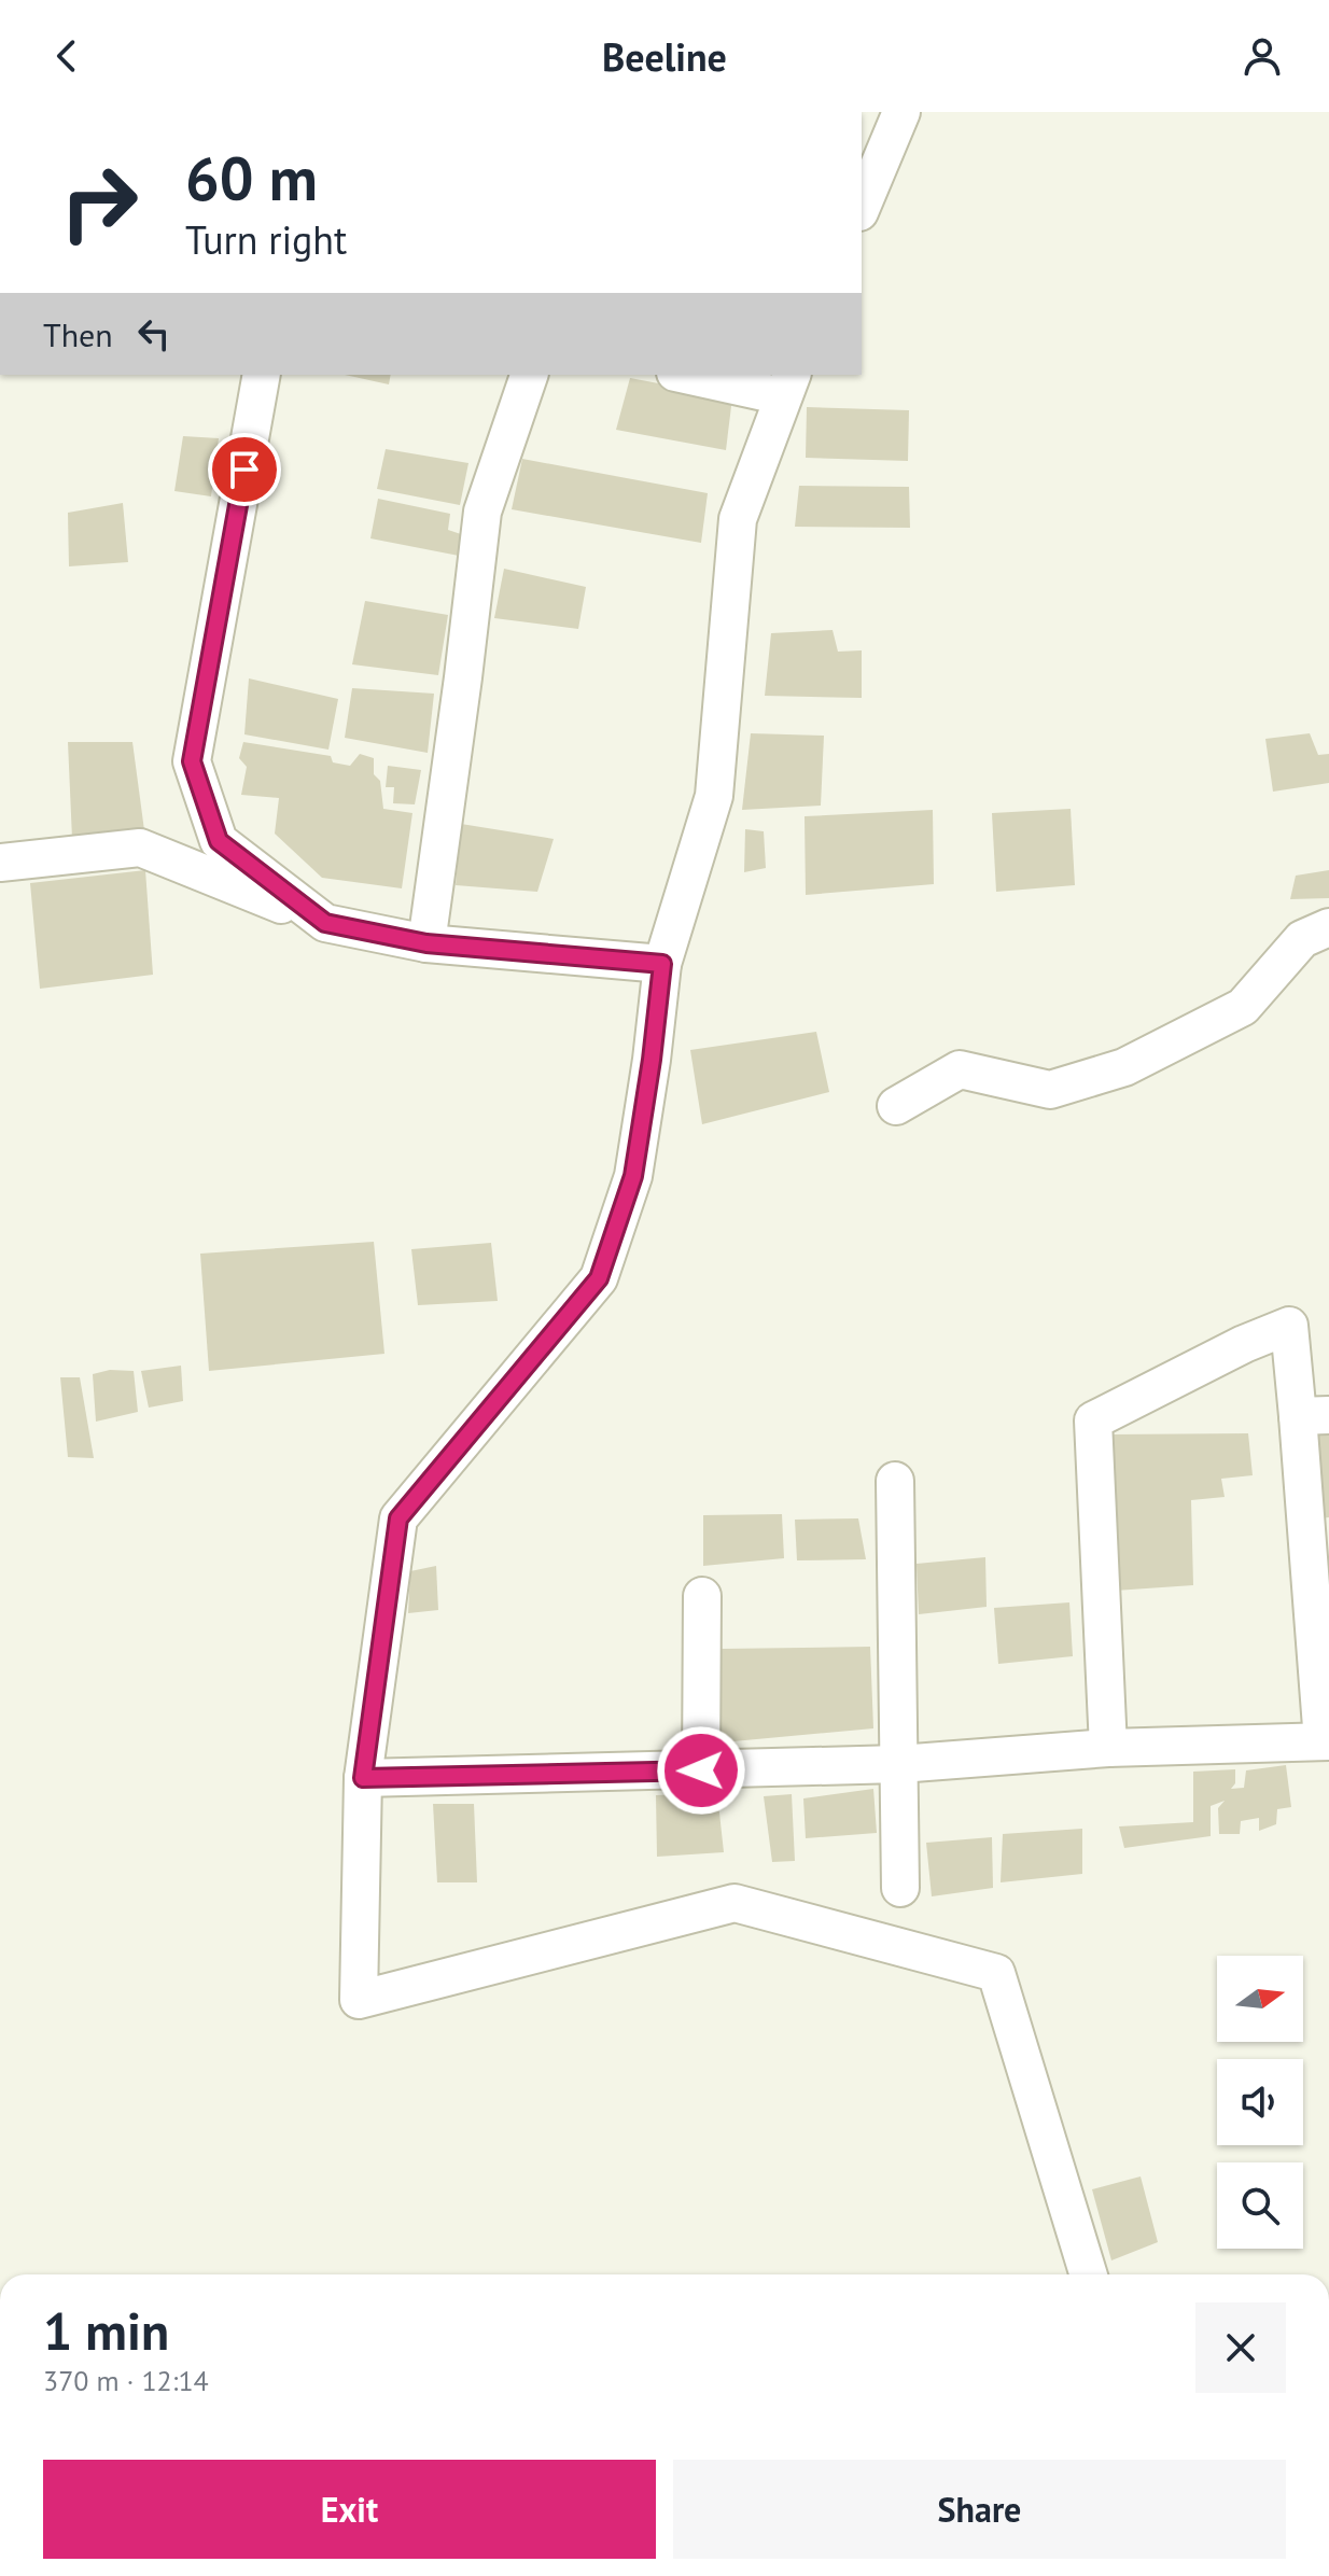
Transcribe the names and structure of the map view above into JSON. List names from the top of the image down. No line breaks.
{"north":"right","page":{"header":"Beeline","turn":["60 m","Turn right"],"then":"Then","heading":["1 min","370 m · 12:14"],"buttons":["Exit","Share"]}}
